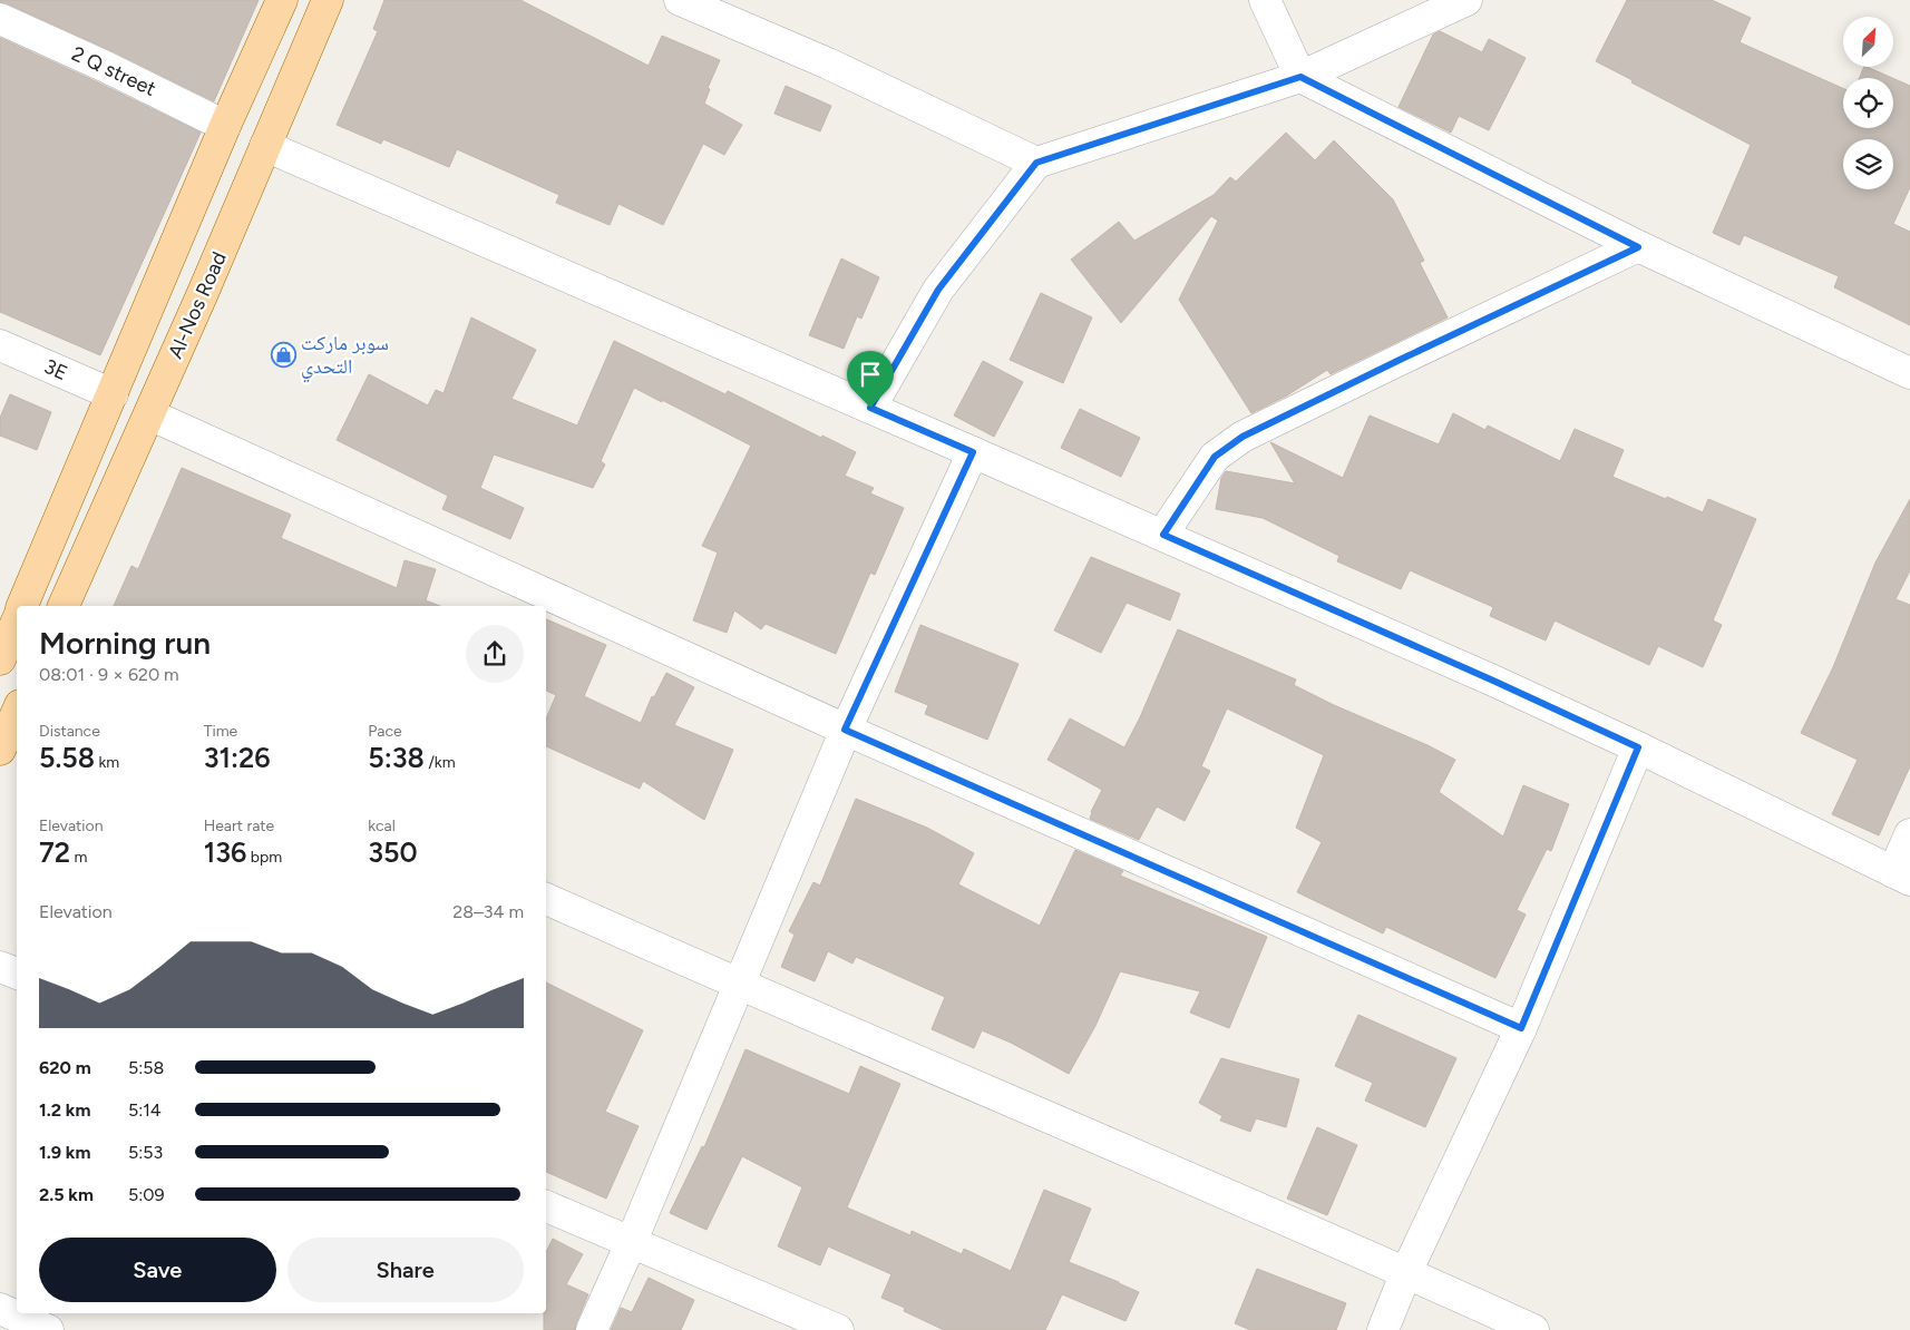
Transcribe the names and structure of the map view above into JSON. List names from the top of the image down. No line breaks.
{"streets":{"main road":["Al-Nos Road"],"street":["2 Q street","3E"]},"places":{"shop":["سوبر ماركت التحدي"]},"north":"top right","page":{"heading":["Morning run","08:01 · 9 × 620 m"],"stats":[["Distance","5.58 km"],["Time","31:26"],["Pace","5:38 /km"],["Elevation","72 m"],["Heart rate","136 bpm"],["kcal","350"]],"chart":["Elevation","28–34 m"],"list":[{"name":"620 m","note":"5:58"},{"name":"1.2 km","note":"5:14"},{"name":"1.9 km","note":"5:53"},{"name":"2.5 km","note":"5:09"}],"buttons":["Save","Share"]}}
